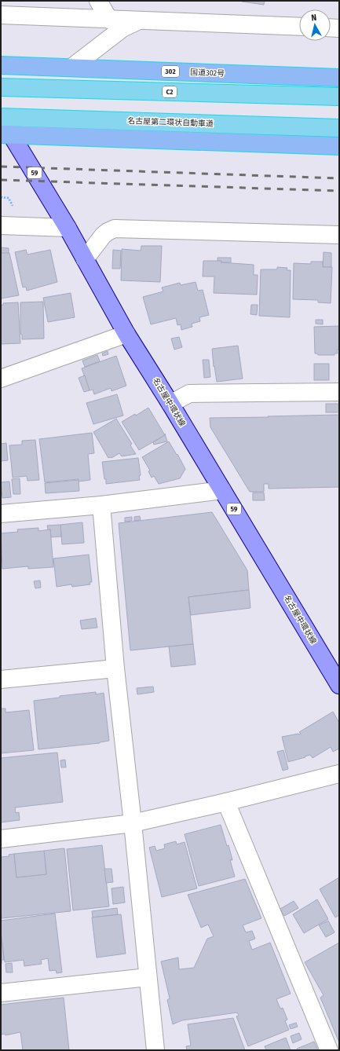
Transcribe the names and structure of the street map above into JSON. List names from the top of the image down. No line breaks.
{"streets":{"highway":["302","国道302号","C2","名古屋第二環状自動車道"],"main road":["59","名古屋中環状線"]},"crossings":[["名古屋第二環状自動車道","名古屋中環状線"]],"north":"top"}
